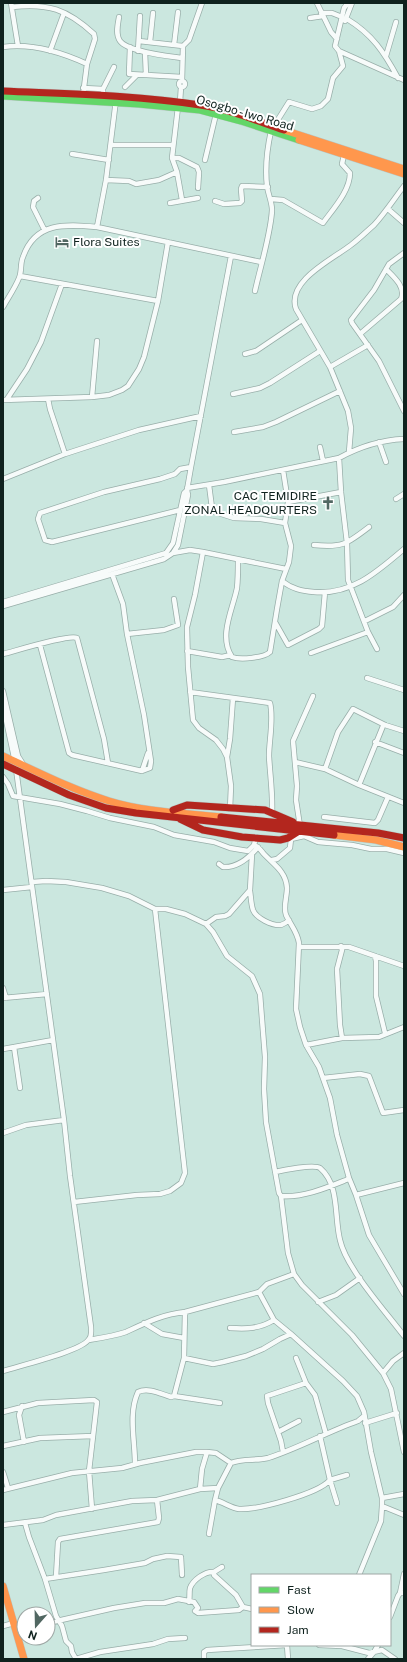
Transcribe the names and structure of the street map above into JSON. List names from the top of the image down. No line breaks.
{"streets":{"main road":["Osogbo - Iwo Road"]},"places":{"hotel":["Flora Suites"],"church":["CAC TEMIDIRE ZONAL HEADQURTERS"]},"legend":["Fast","Slow","Jam"],"north":"bottom"}
